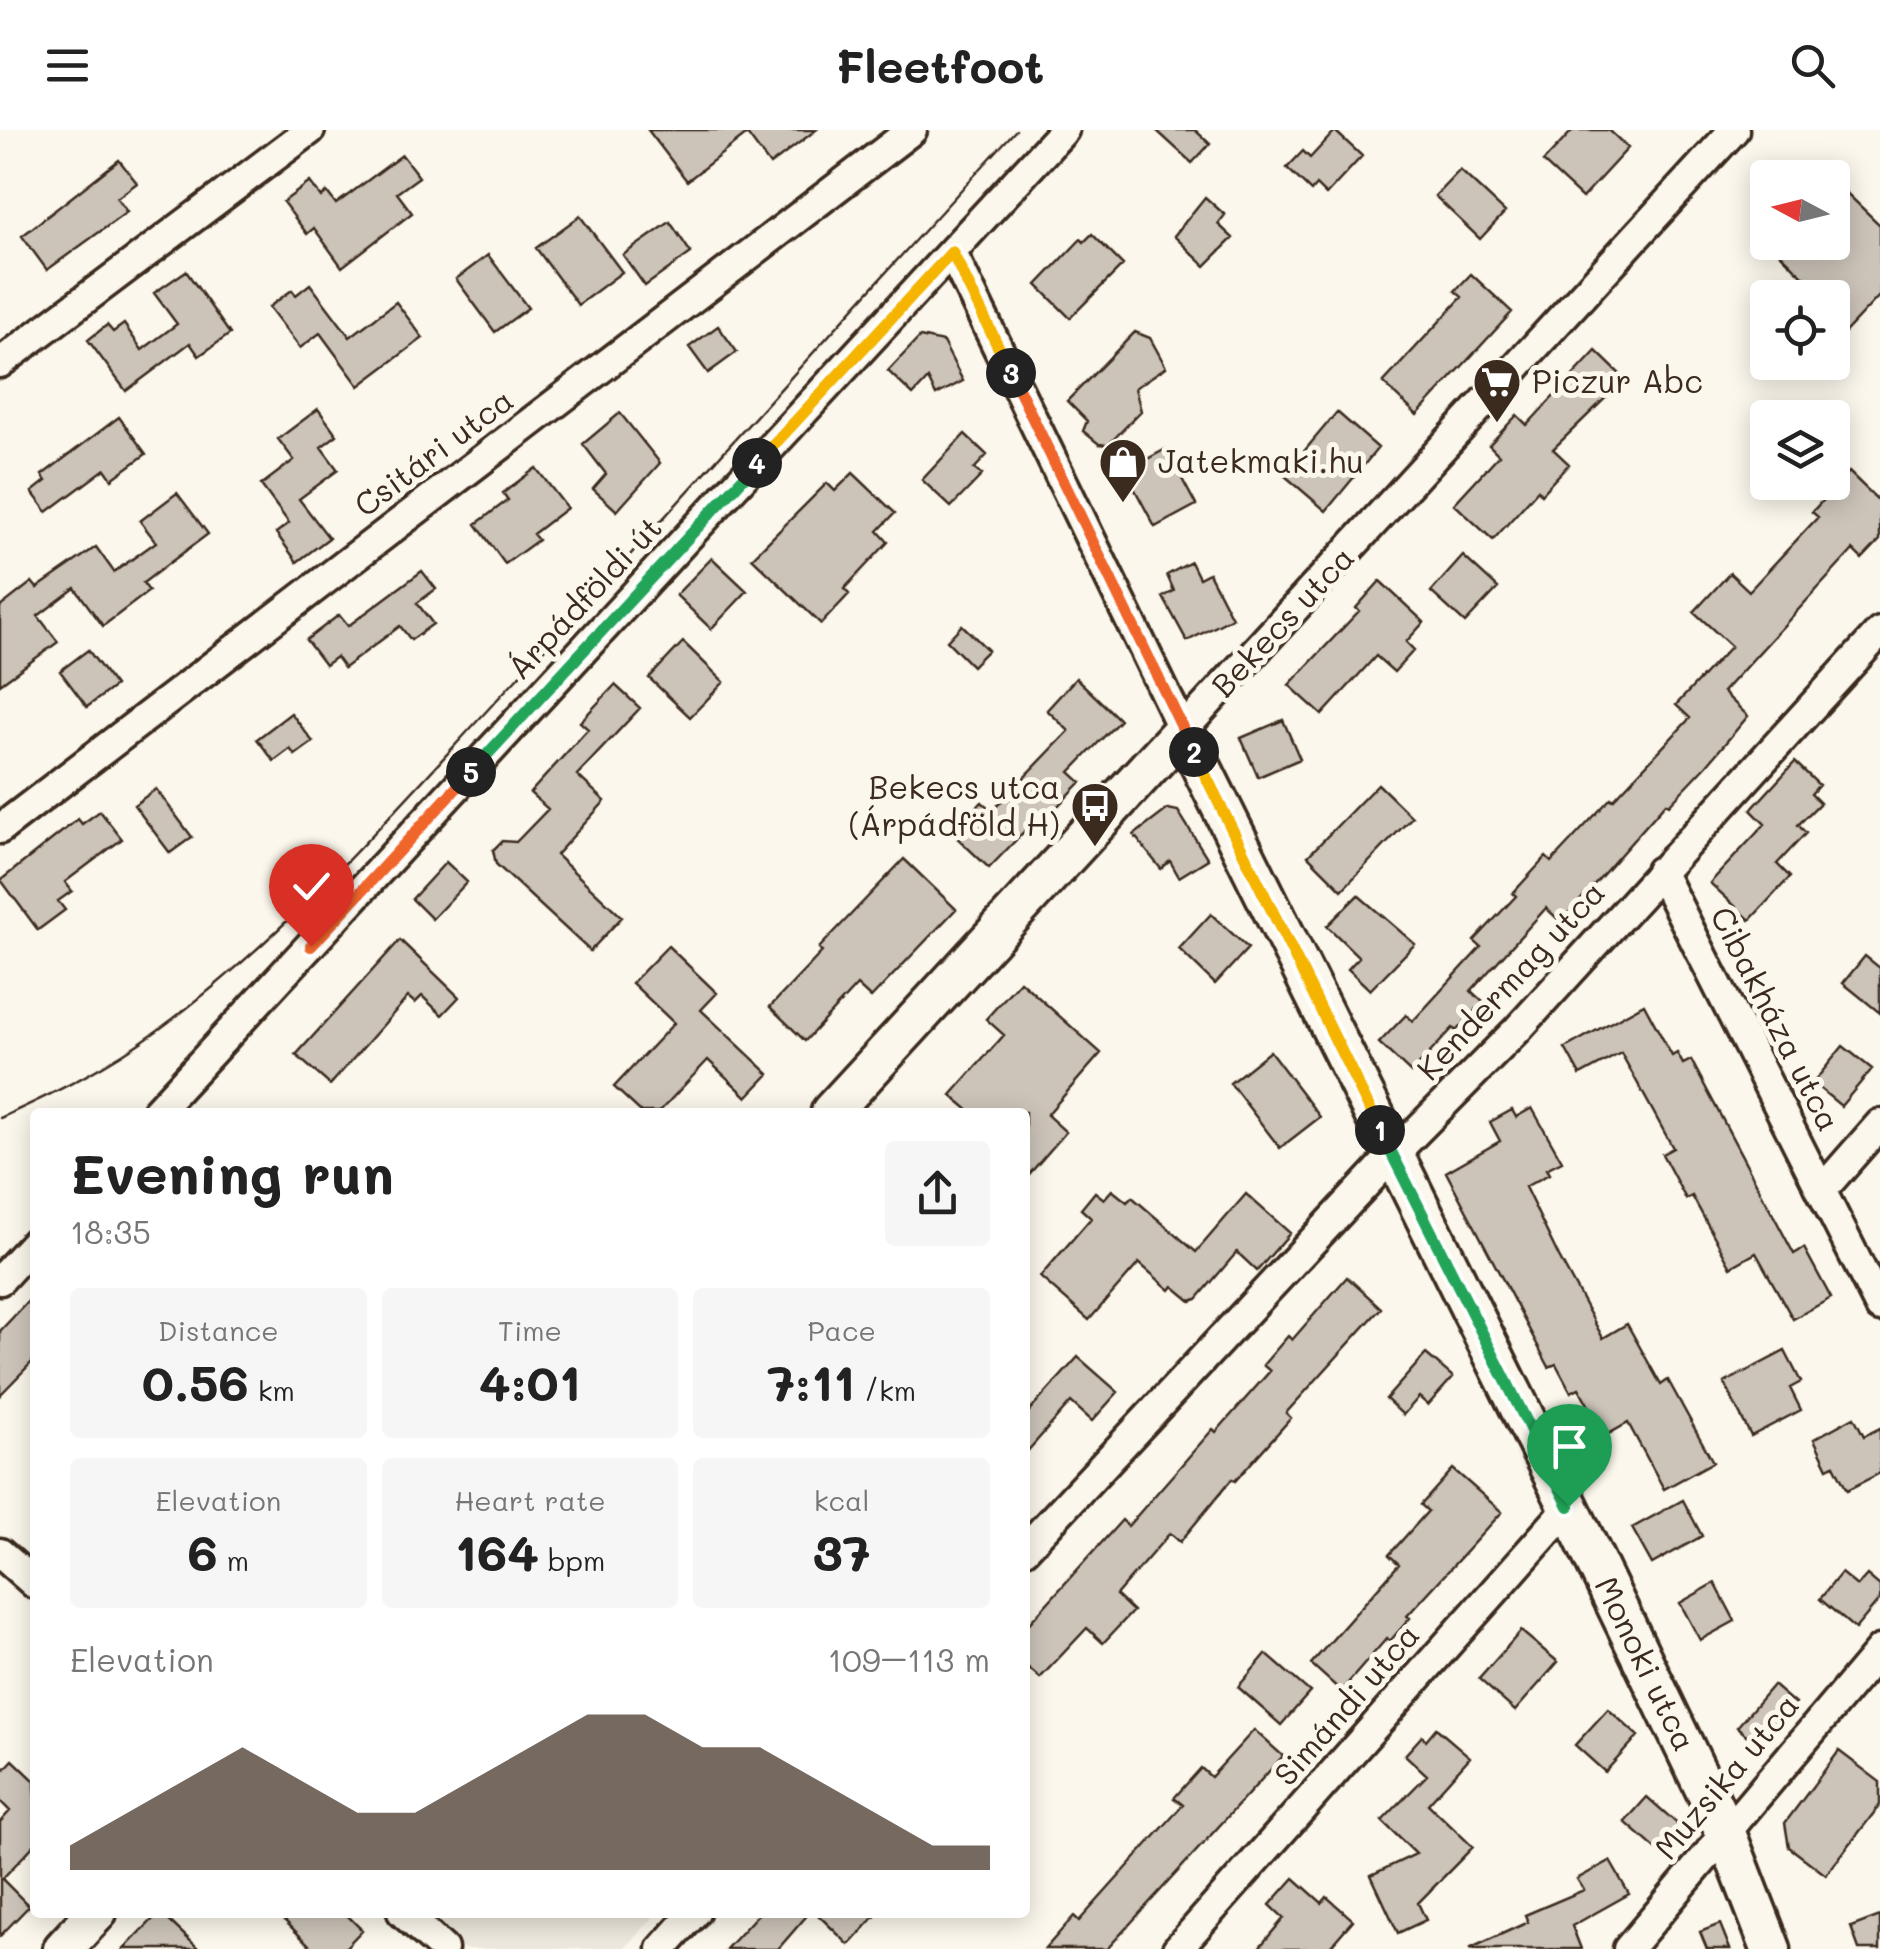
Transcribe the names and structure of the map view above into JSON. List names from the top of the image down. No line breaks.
{"streets":{"street":["Csitári utca","Árpádföldi út","Bekecs utca","Kendermag utca","Cibakháza utca","Monoki utca","Simándi utca","Muzsika utca"]},"crossings":[["Árpádföldi út","Monoki utca"],["Bekecs utca","Monoki utca"],["Kendermag utca","Cibakháza utca"],["Kendermag utca","Monoki utca"],["Monoki utca","Simándi utca"],["Monoki utca","Muzsika utca"]],"places":{"supermarket":["Piczur Abc"],"shop":["Jatekmaki.hu"],"bus stop":["Bekecs utca (Árpádföld H)"]},"north":"left","page":{"header":"Fleetfoot","pins":["3","4","2","5","1"],"heading":["Evening run","18:35"],"stats":[["Distance","0.56 km"],["Time","4:01"],["Pace","7:11 /km"],["Elevation","6 m"],["Heart rate","164 bpm"],["kcal","37"]],"chart":["Elevation","109–113 m"]}}
